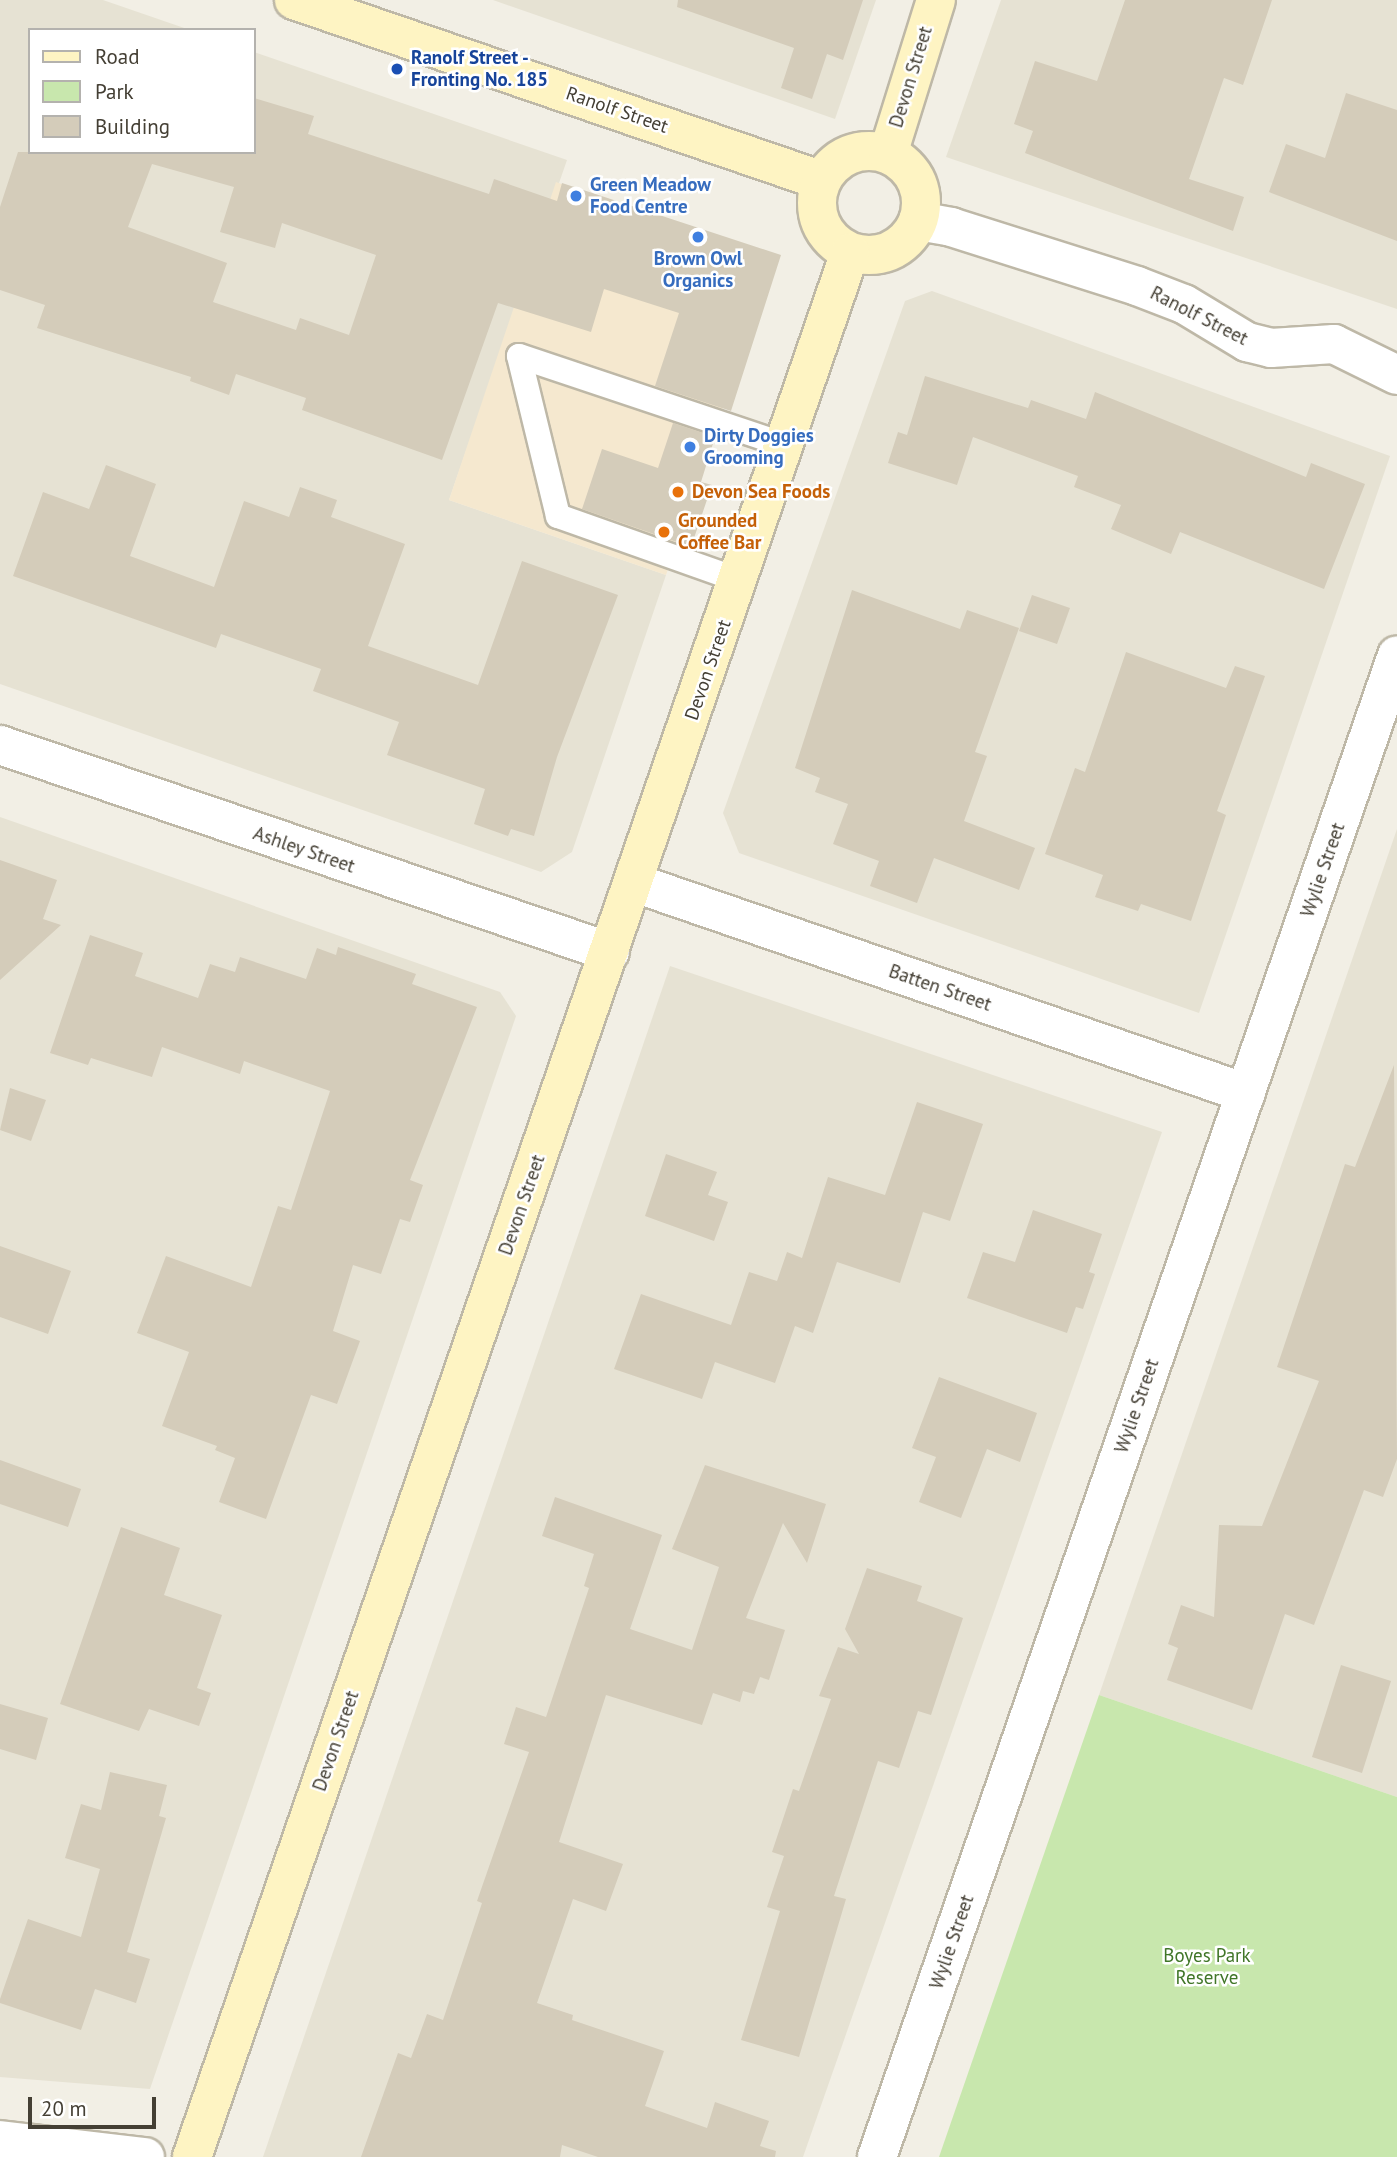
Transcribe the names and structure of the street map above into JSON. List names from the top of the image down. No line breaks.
{"streets":{"main road":["Devon Street","Ranolf Street"],"street":["Ashley Street","Wylie Street","Batten Street"]},"crossings":[["Devon Street","Ranolf Street"],["Devon Street","Ashley Street"],["Devon Street","Batten Street"],["Wylie Street","Batten Street"]],"parks":["Boyes Park Reserve"],"places":["Ranolf Street - Fronting No. 185","Green Meadow Food Centre","Brown Owl Organics","Dirty Doggies Grooming","Devon Sea Foods","Grounded Coffee Bar"],"legend":["Road","Park","Building"],"scale_bar":"20 m"}
